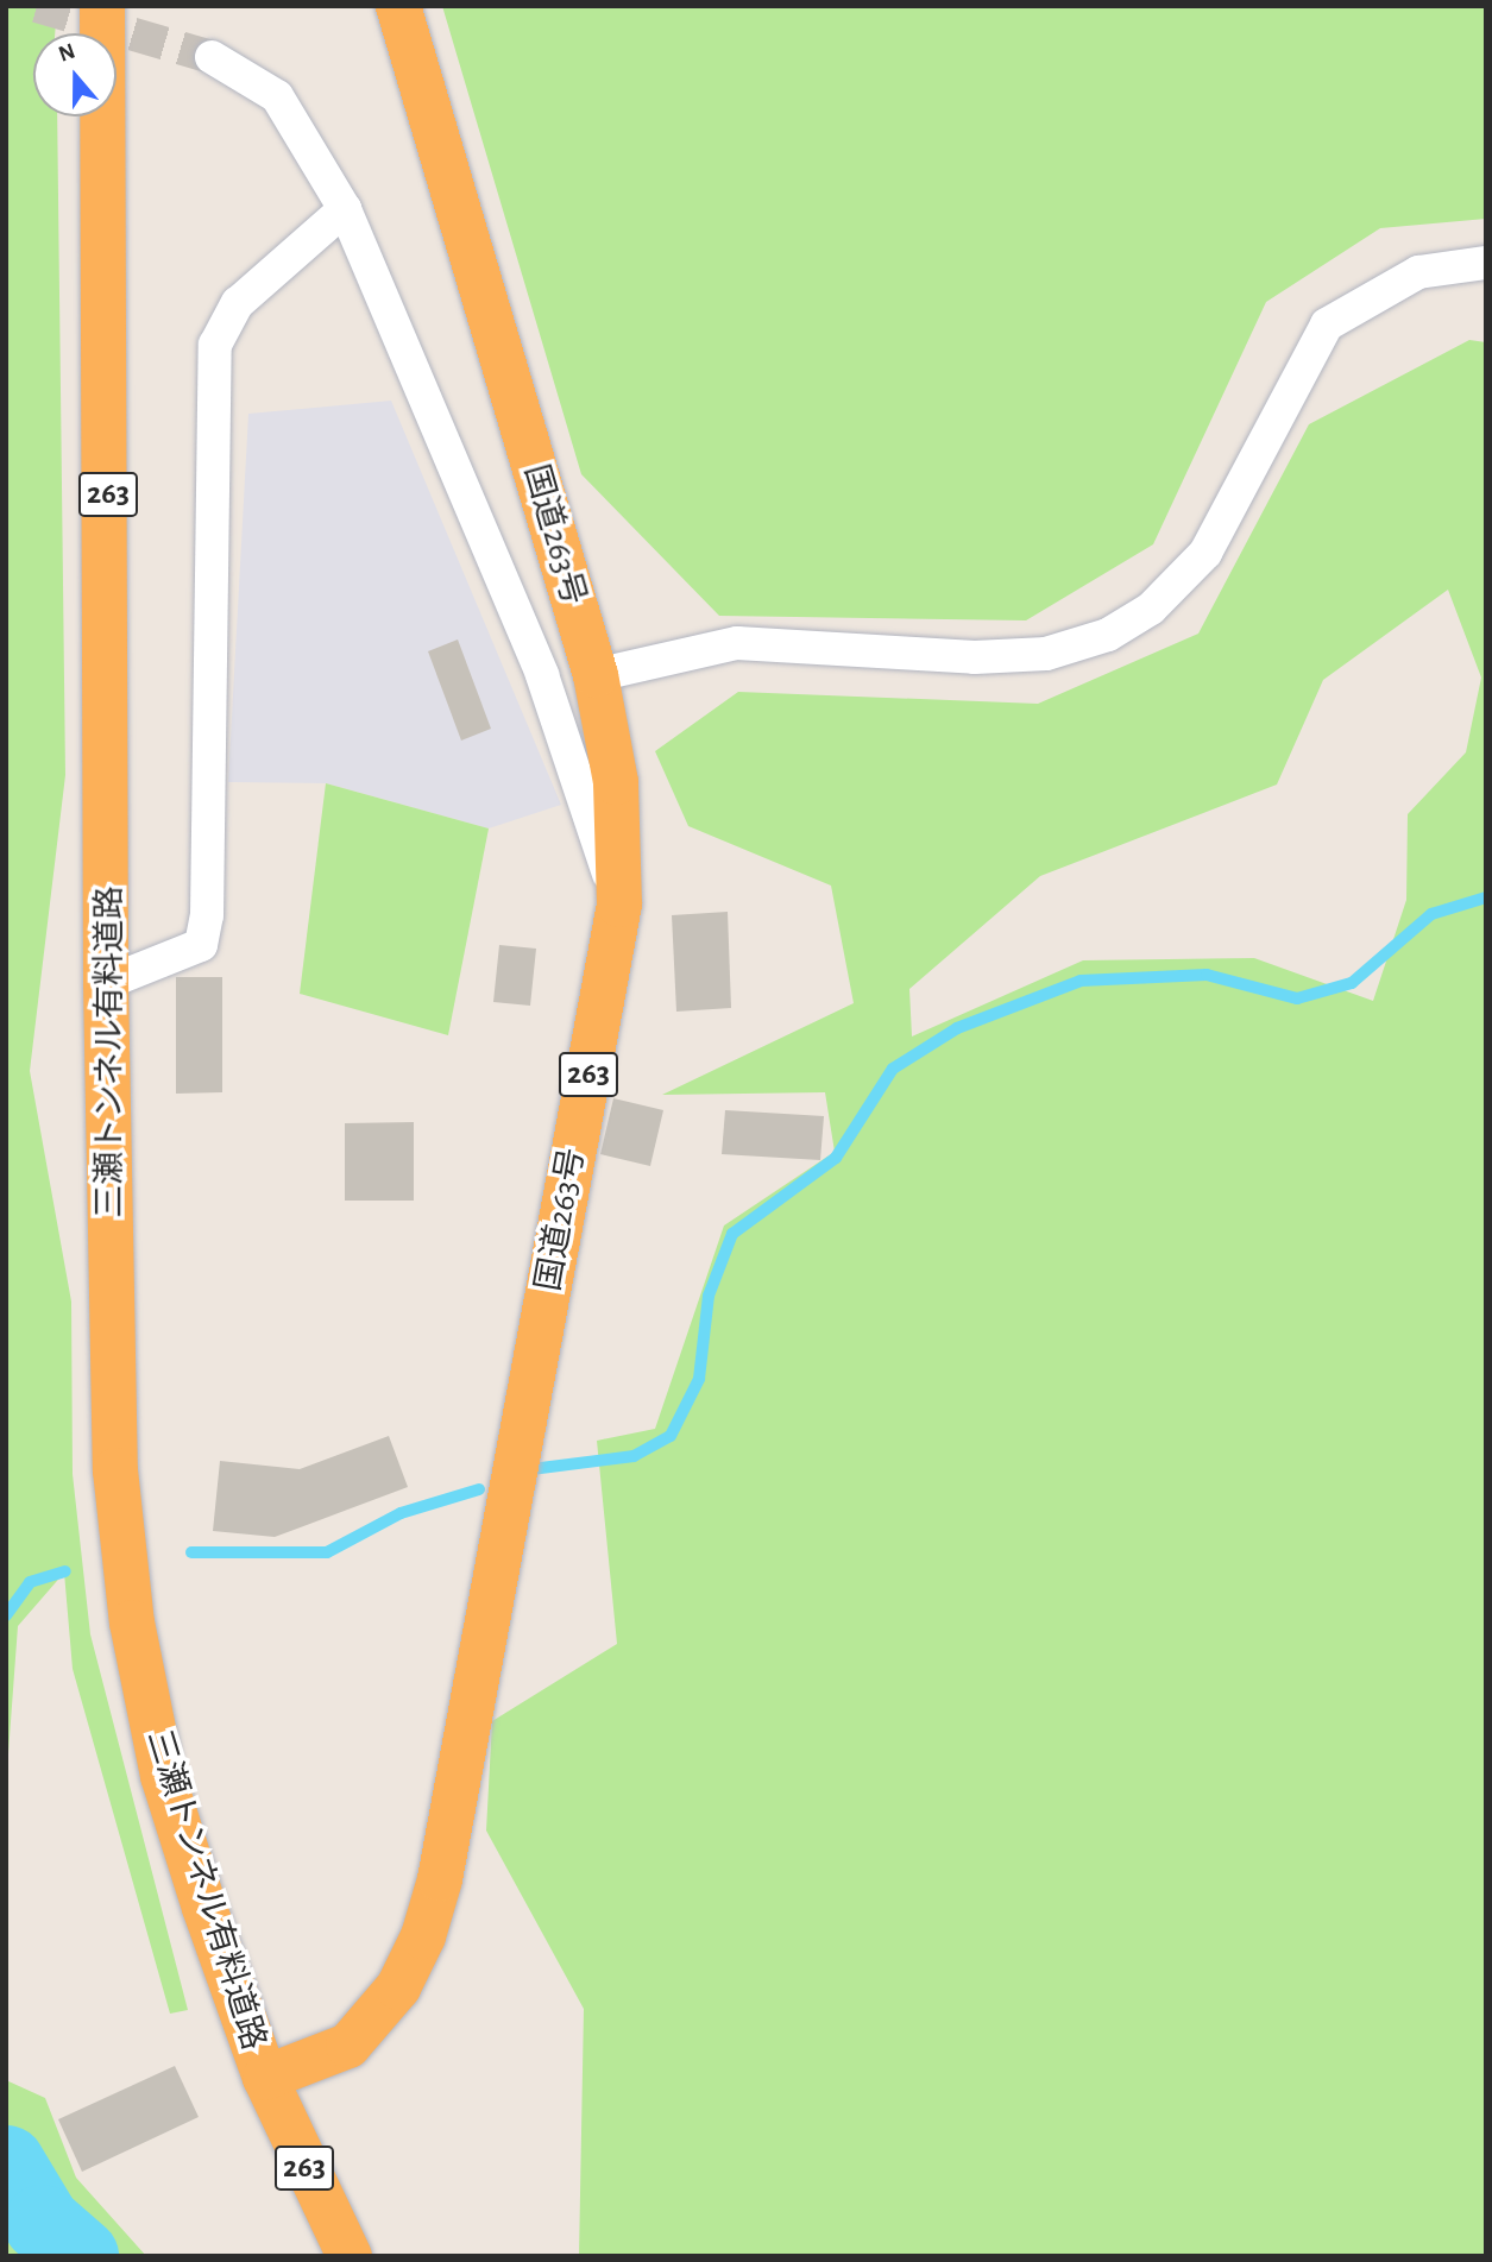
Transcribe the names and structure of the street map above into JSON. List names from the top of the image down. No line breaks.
{"streets":{"highway":["263","国道263号","三瀬トンネル有料道路"]},"crossings":[["263","国道263号"],["263","三瀬トンネル有料道路"],["国道263号","三瀬トンネル有料道路"]],"north":"top"}
